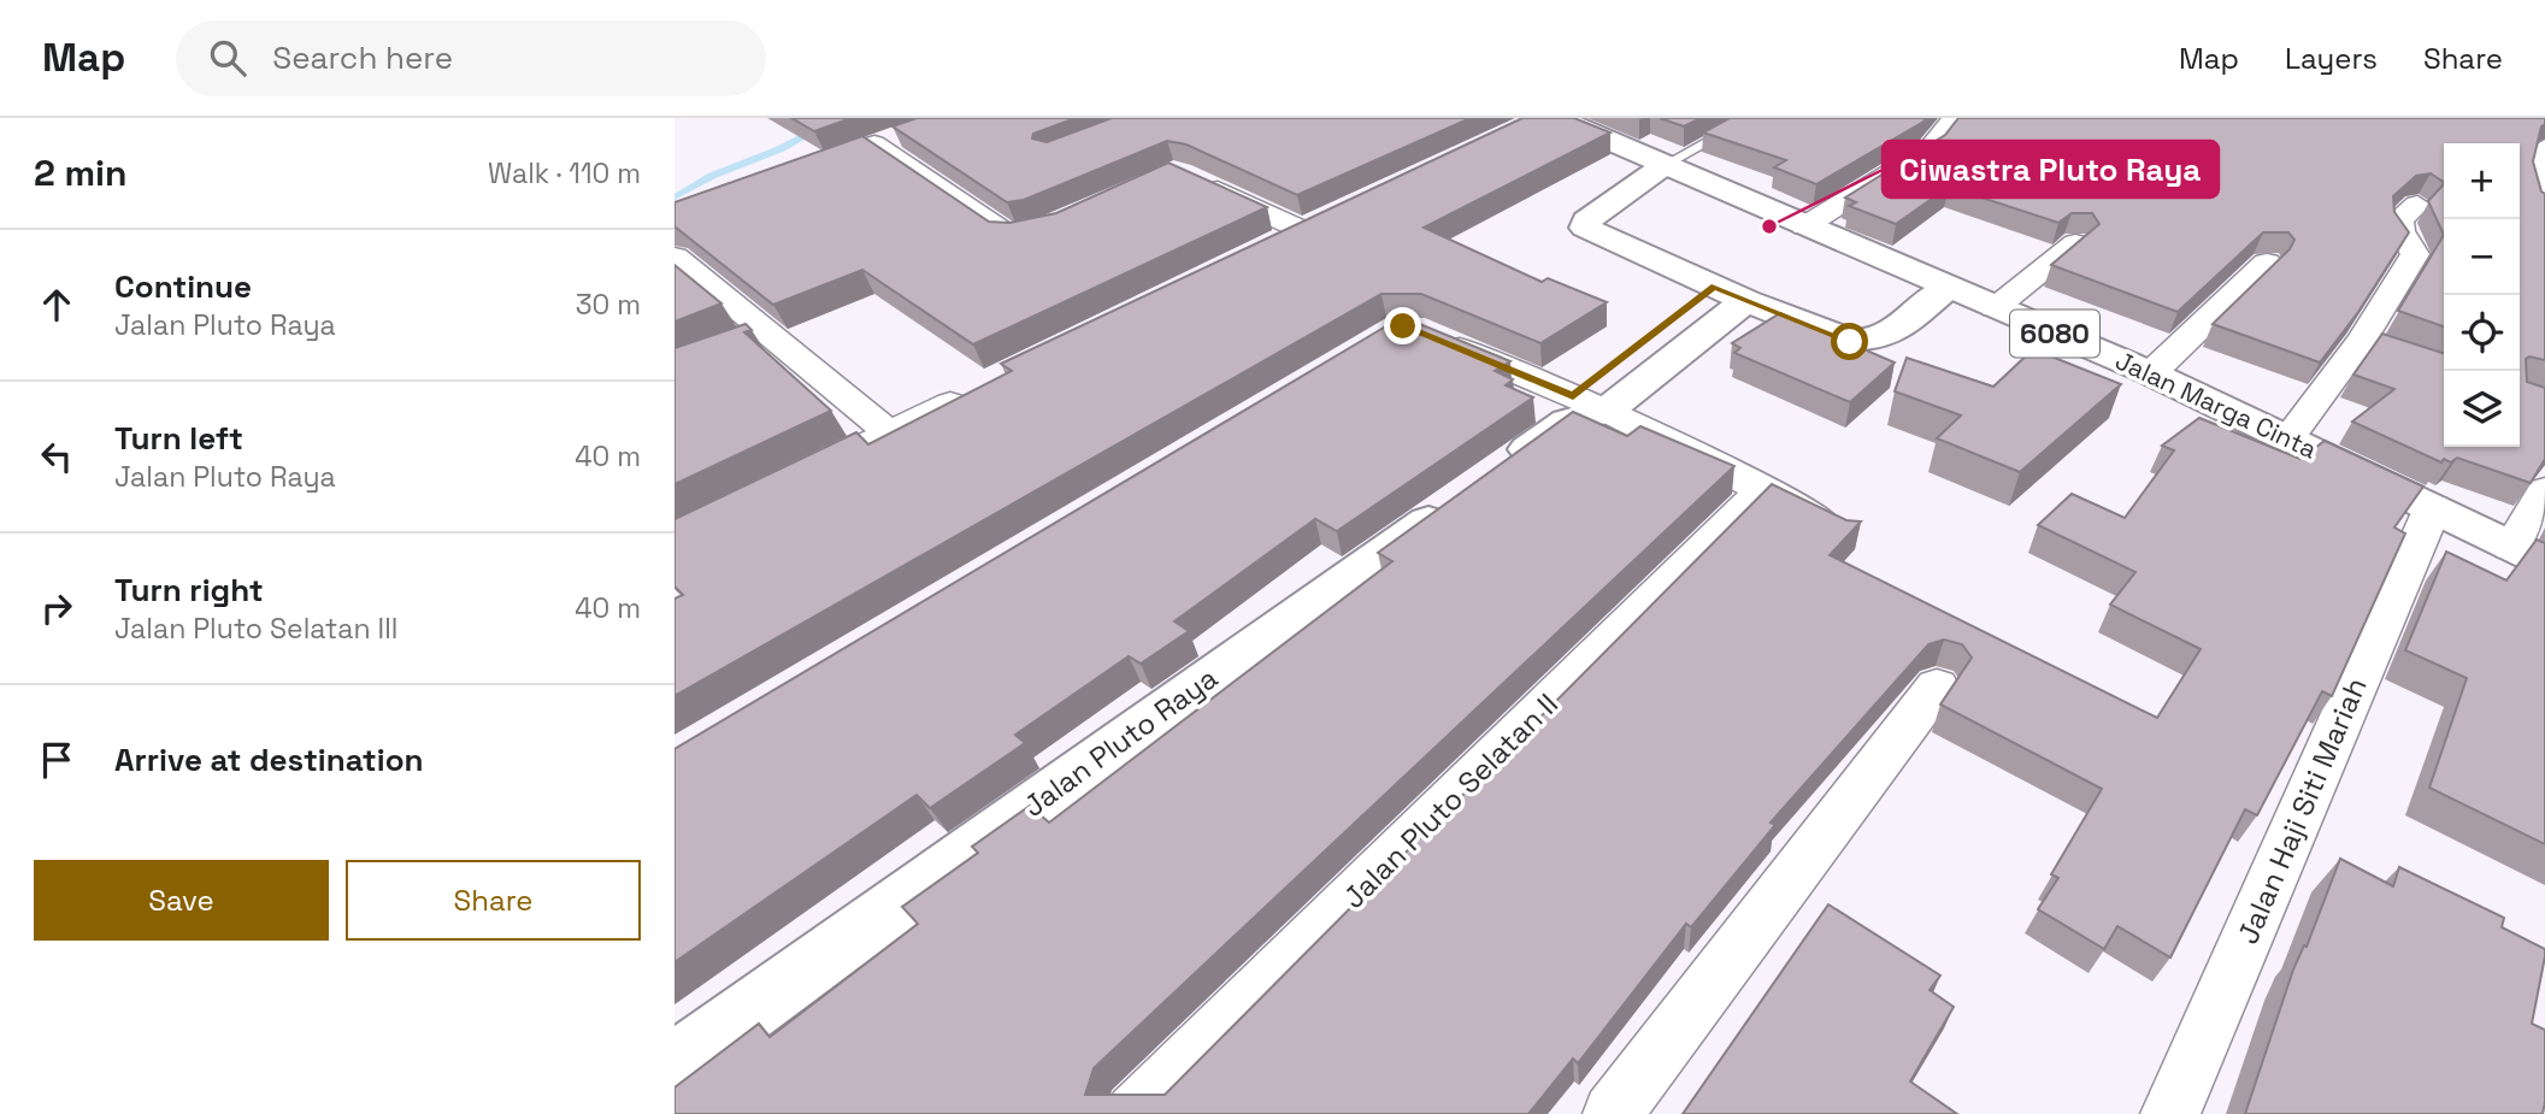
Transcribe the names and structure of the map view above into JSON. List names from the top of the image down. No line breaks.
{"streets":{"street":["6080","Jalan Marga Cinta","Jalan Pluto Raya","Jalan Pluto Selatan II","Jalan Haji Siti Mariah"]},"crossings":[["Jalan Marga Cinta","Jalan Haji Siti Mariah"]],"places":["Ciwastra Pluto Raya"],"page":{"header":"Map","search":"Search here","nav":["Map","Layers","Share"],"heading":["2 min","Walk · 110 m"],"map_buttons":["+","−"],"list":[["Continue","Jalan Pluto Raya","30 m"],["Turn left","Jalan Pluto Raya","40 m"],["Turn right","Jalan Pluto Selatan III","40 m"],"Arrive at destination"],"buttons":["Save","Share"]}}
